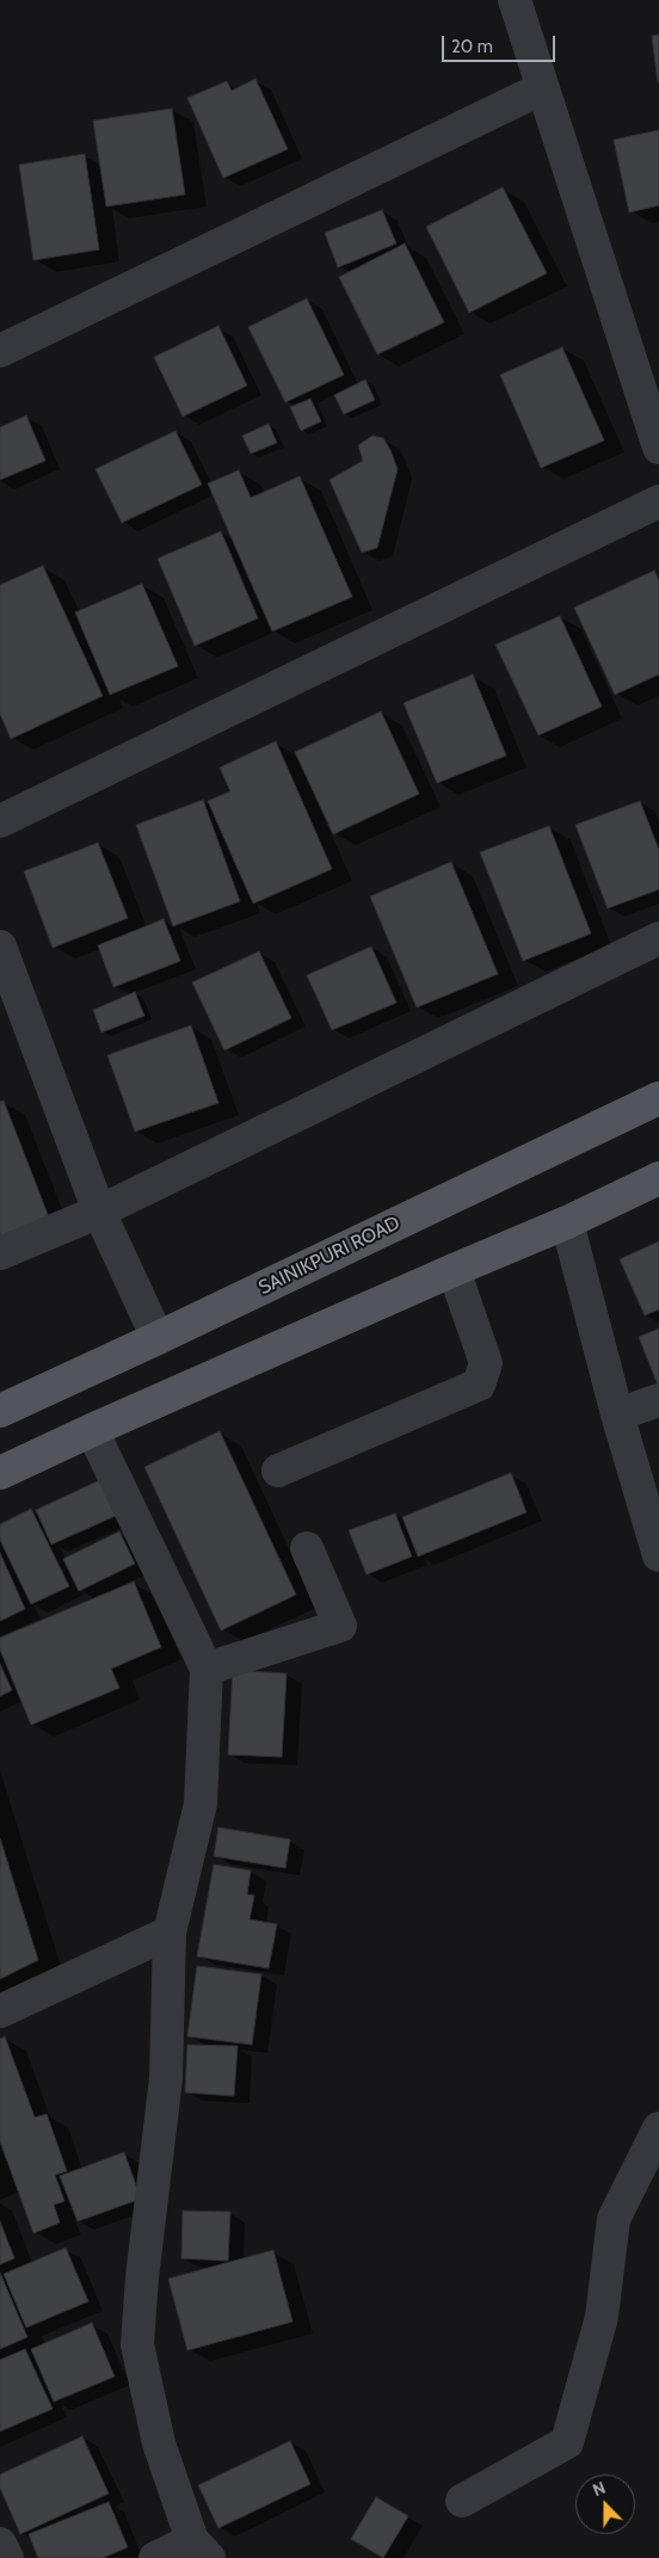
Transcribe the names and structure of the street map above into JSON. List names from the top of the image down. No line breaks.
{"streets":{"main road":["SAINIKPURI ROAD"]},"scale_bar":"20 m","north":"top"}
